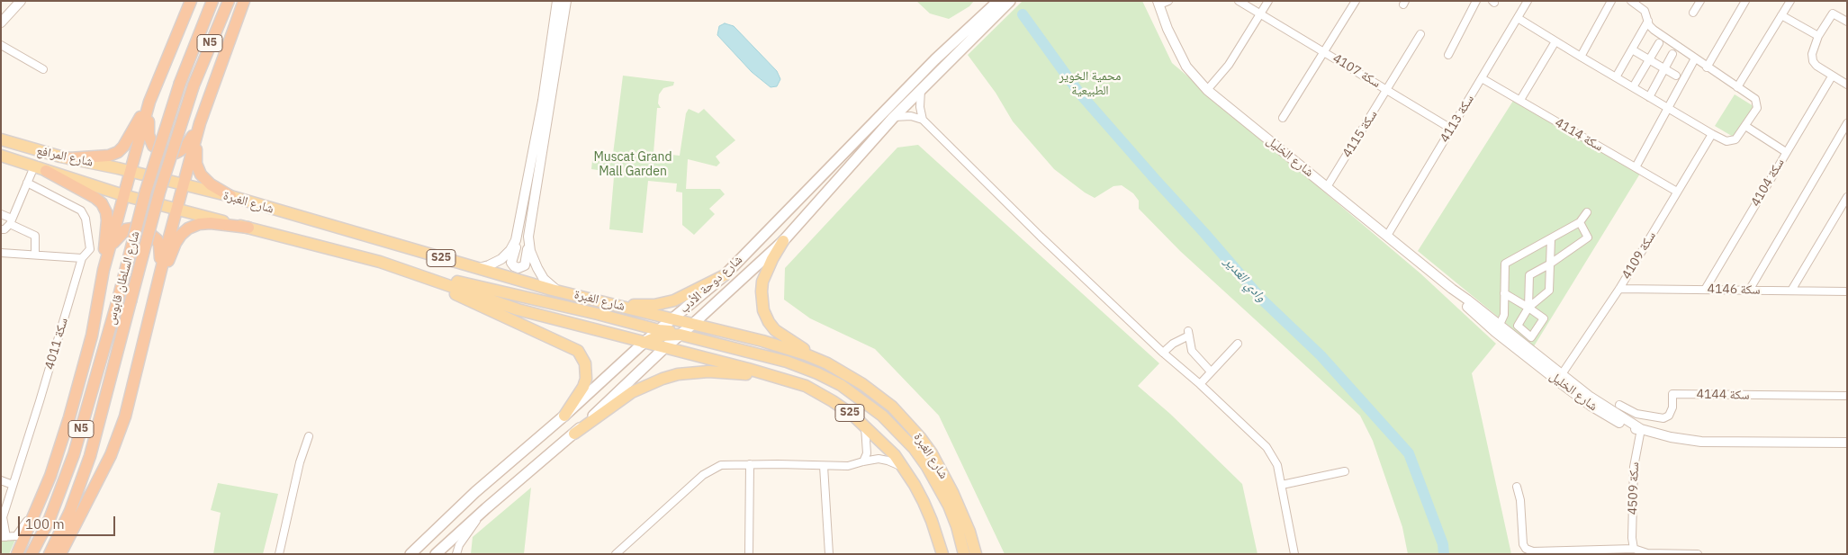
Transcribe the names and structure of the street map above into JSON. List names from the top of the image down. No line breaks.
{"streets":{"highway":["N5","شارع السلطان قابوس"],"main road":["شارع المرافع","شارع الغبرة","S25","شارع دوحة الأدب"],"street":["سكة 4107","سكة 4113","سكة 4115","سكة 4114","شارع الخليل","سكة 4104","سكة 4109","سكة 4146","سكة 4011","سكة 4144","سكة 4509"]},"crossings":[["سكة 4107","سكة 4113"],["سكة 4107","سكة 4115"],["سكة 4113","سكة 4114"],["سكة 4113","شارع الخليل"],["سكة 4115","شارع الخليل"],["سكة 4114","سكة 4109"],["شارع المرافع","شارع الغبرة"],["شارع الخليل","سكة 4109"],["شارع الخليل","سكة 4509"],["سكة 4104","سكة 4146"],["شارع الغبرة","شارع دوحة الأدب"],["سكة 4109","سكة 4146"]],"water":["وادي الغدير"],"parks":["محمية الخوير الطبيعية","Muscat Grand Mall Garden"],"scale_bar":"100 m"}
